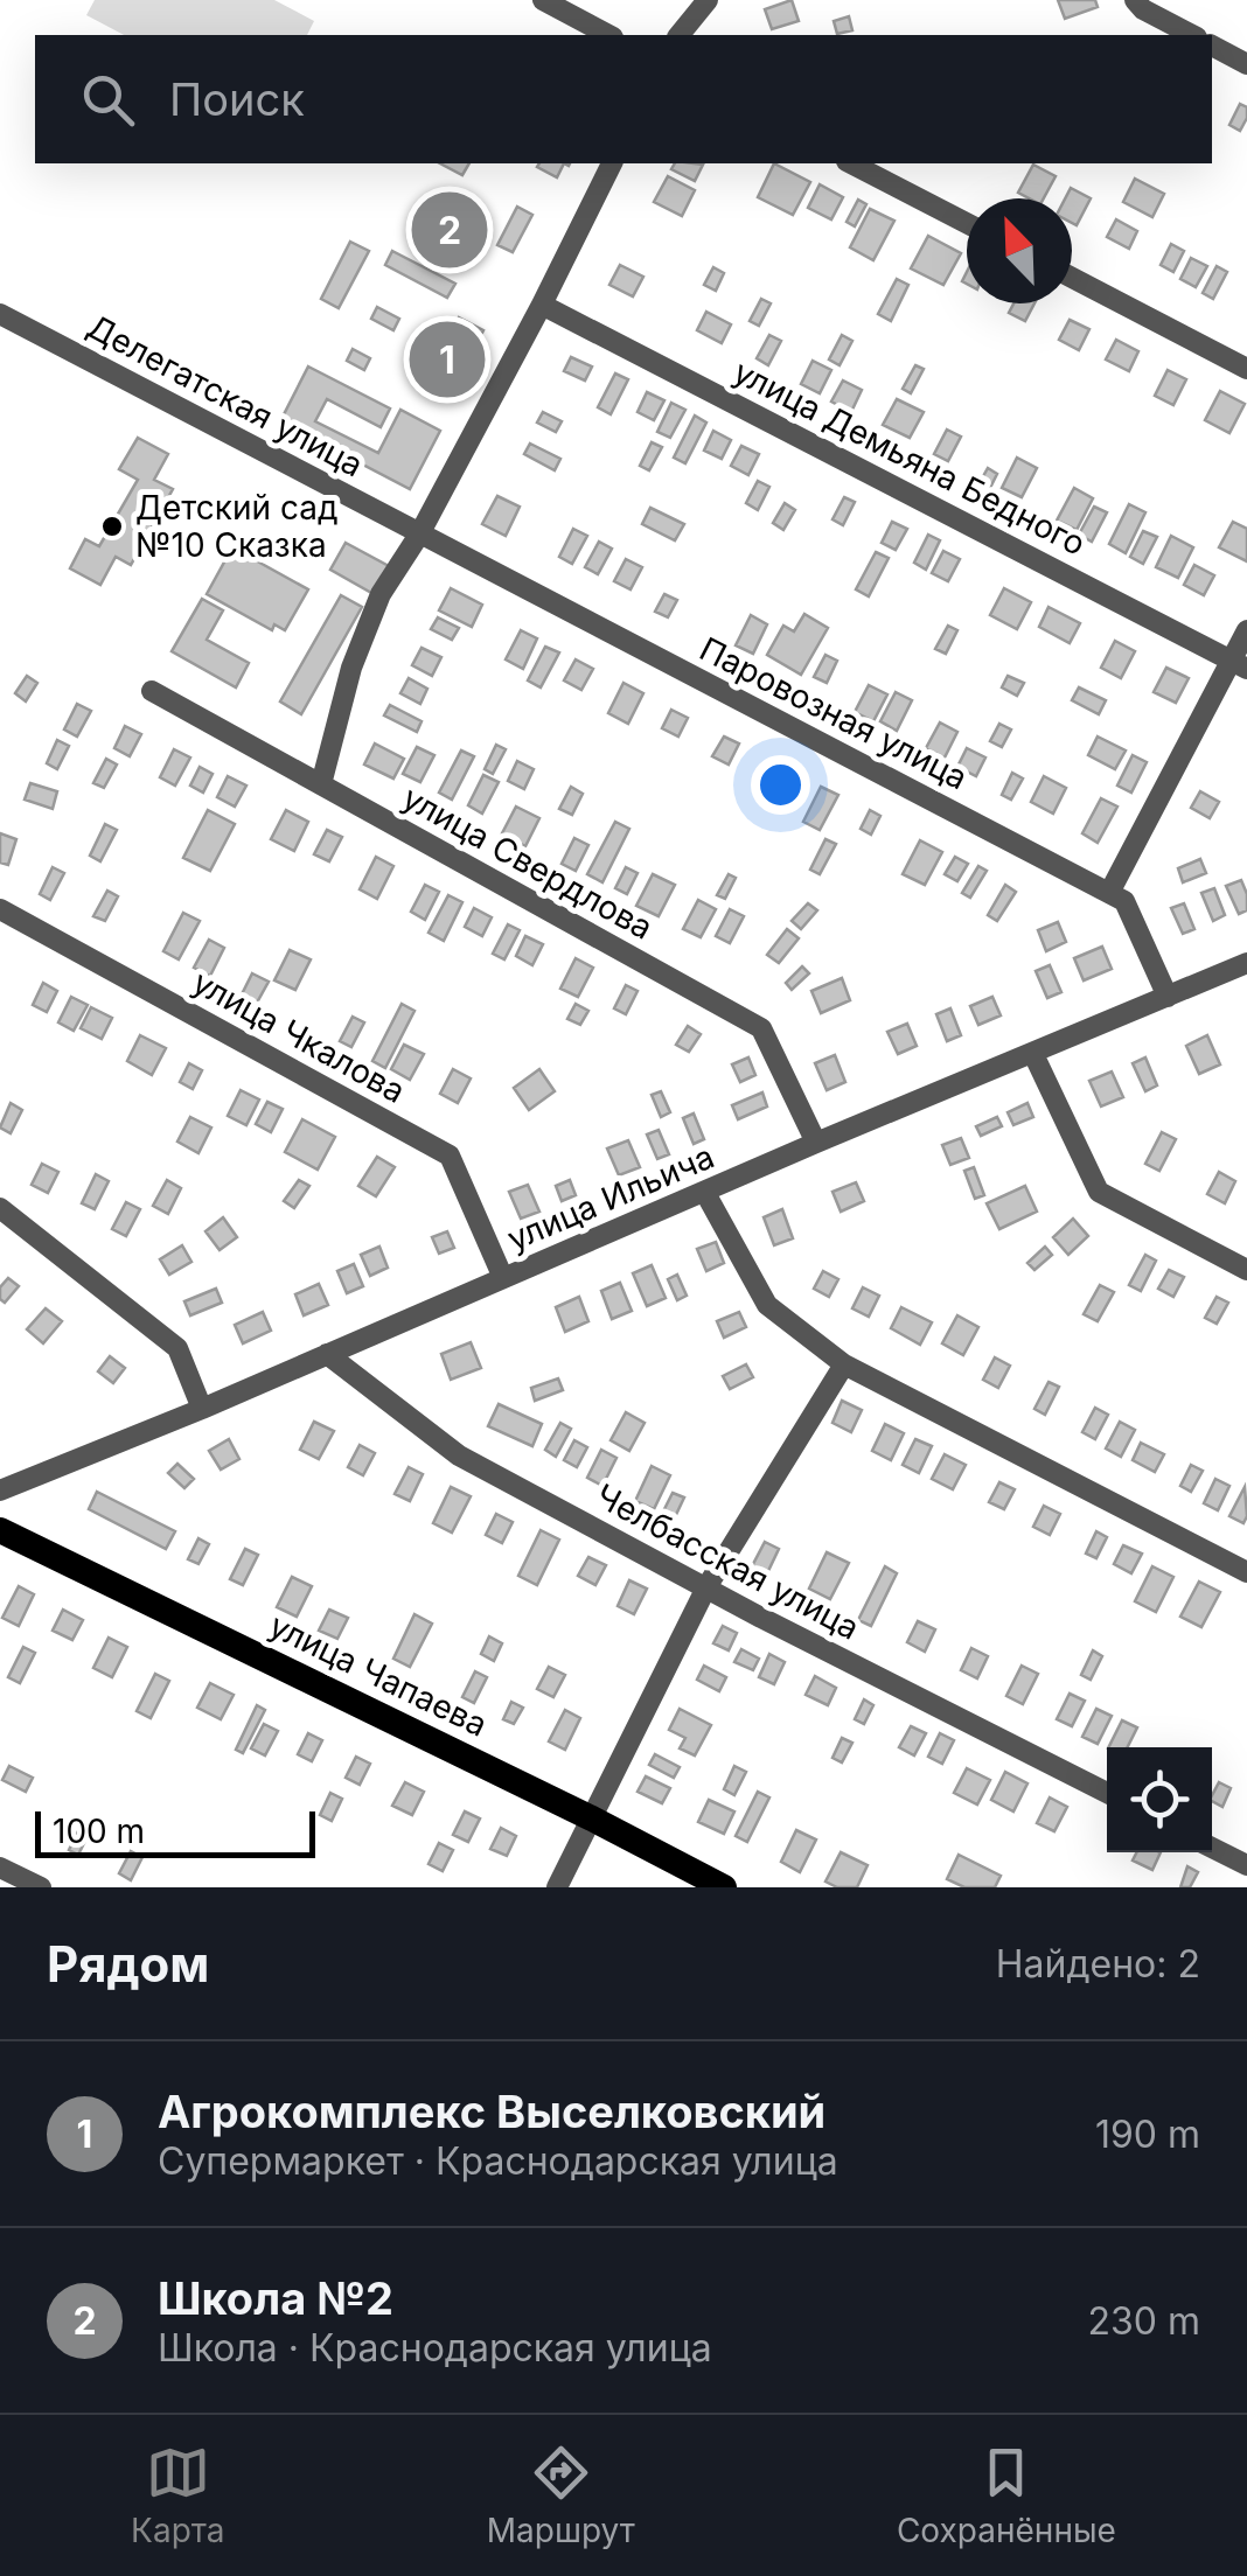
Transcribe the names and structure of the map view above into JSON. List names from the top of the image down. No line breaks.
{"streets":{"main road":["улица Чапаева"],"street":["Делегатская улица","улица Демьяна Бедного","Паровозная улица","улица Свердлова","улица Чкалова","улица Ильича","Челбасская улица"]},"crossings":[["Делегатская улица","Паровозная улица"],["Паровозная улица","улица Ильича"],["улица Свердлова","улица Ильича"],["улица Чкалова","улица Ильича"],["улица Ильича","Челбасская улица"]],"places":["Детский сад №10 Сказка"],"scale_bar":"100 m","north":"top left","page":{"search":"Поиск","pins":["2","1"],"scale":"100 m","heading":["Рядом","Найдено: 2"],"list":[{"mark":"1","name":"Агрокомплекс Выселковский","note":"Супермаркет · Краснодарская улица","value":"190 m"},{"mark":"2","name":"Школа №2","note":"Школа · Краснодарская улица","value":"230 m"}],"nav":["Карта","Маршрут","Сохранённые"]}}
